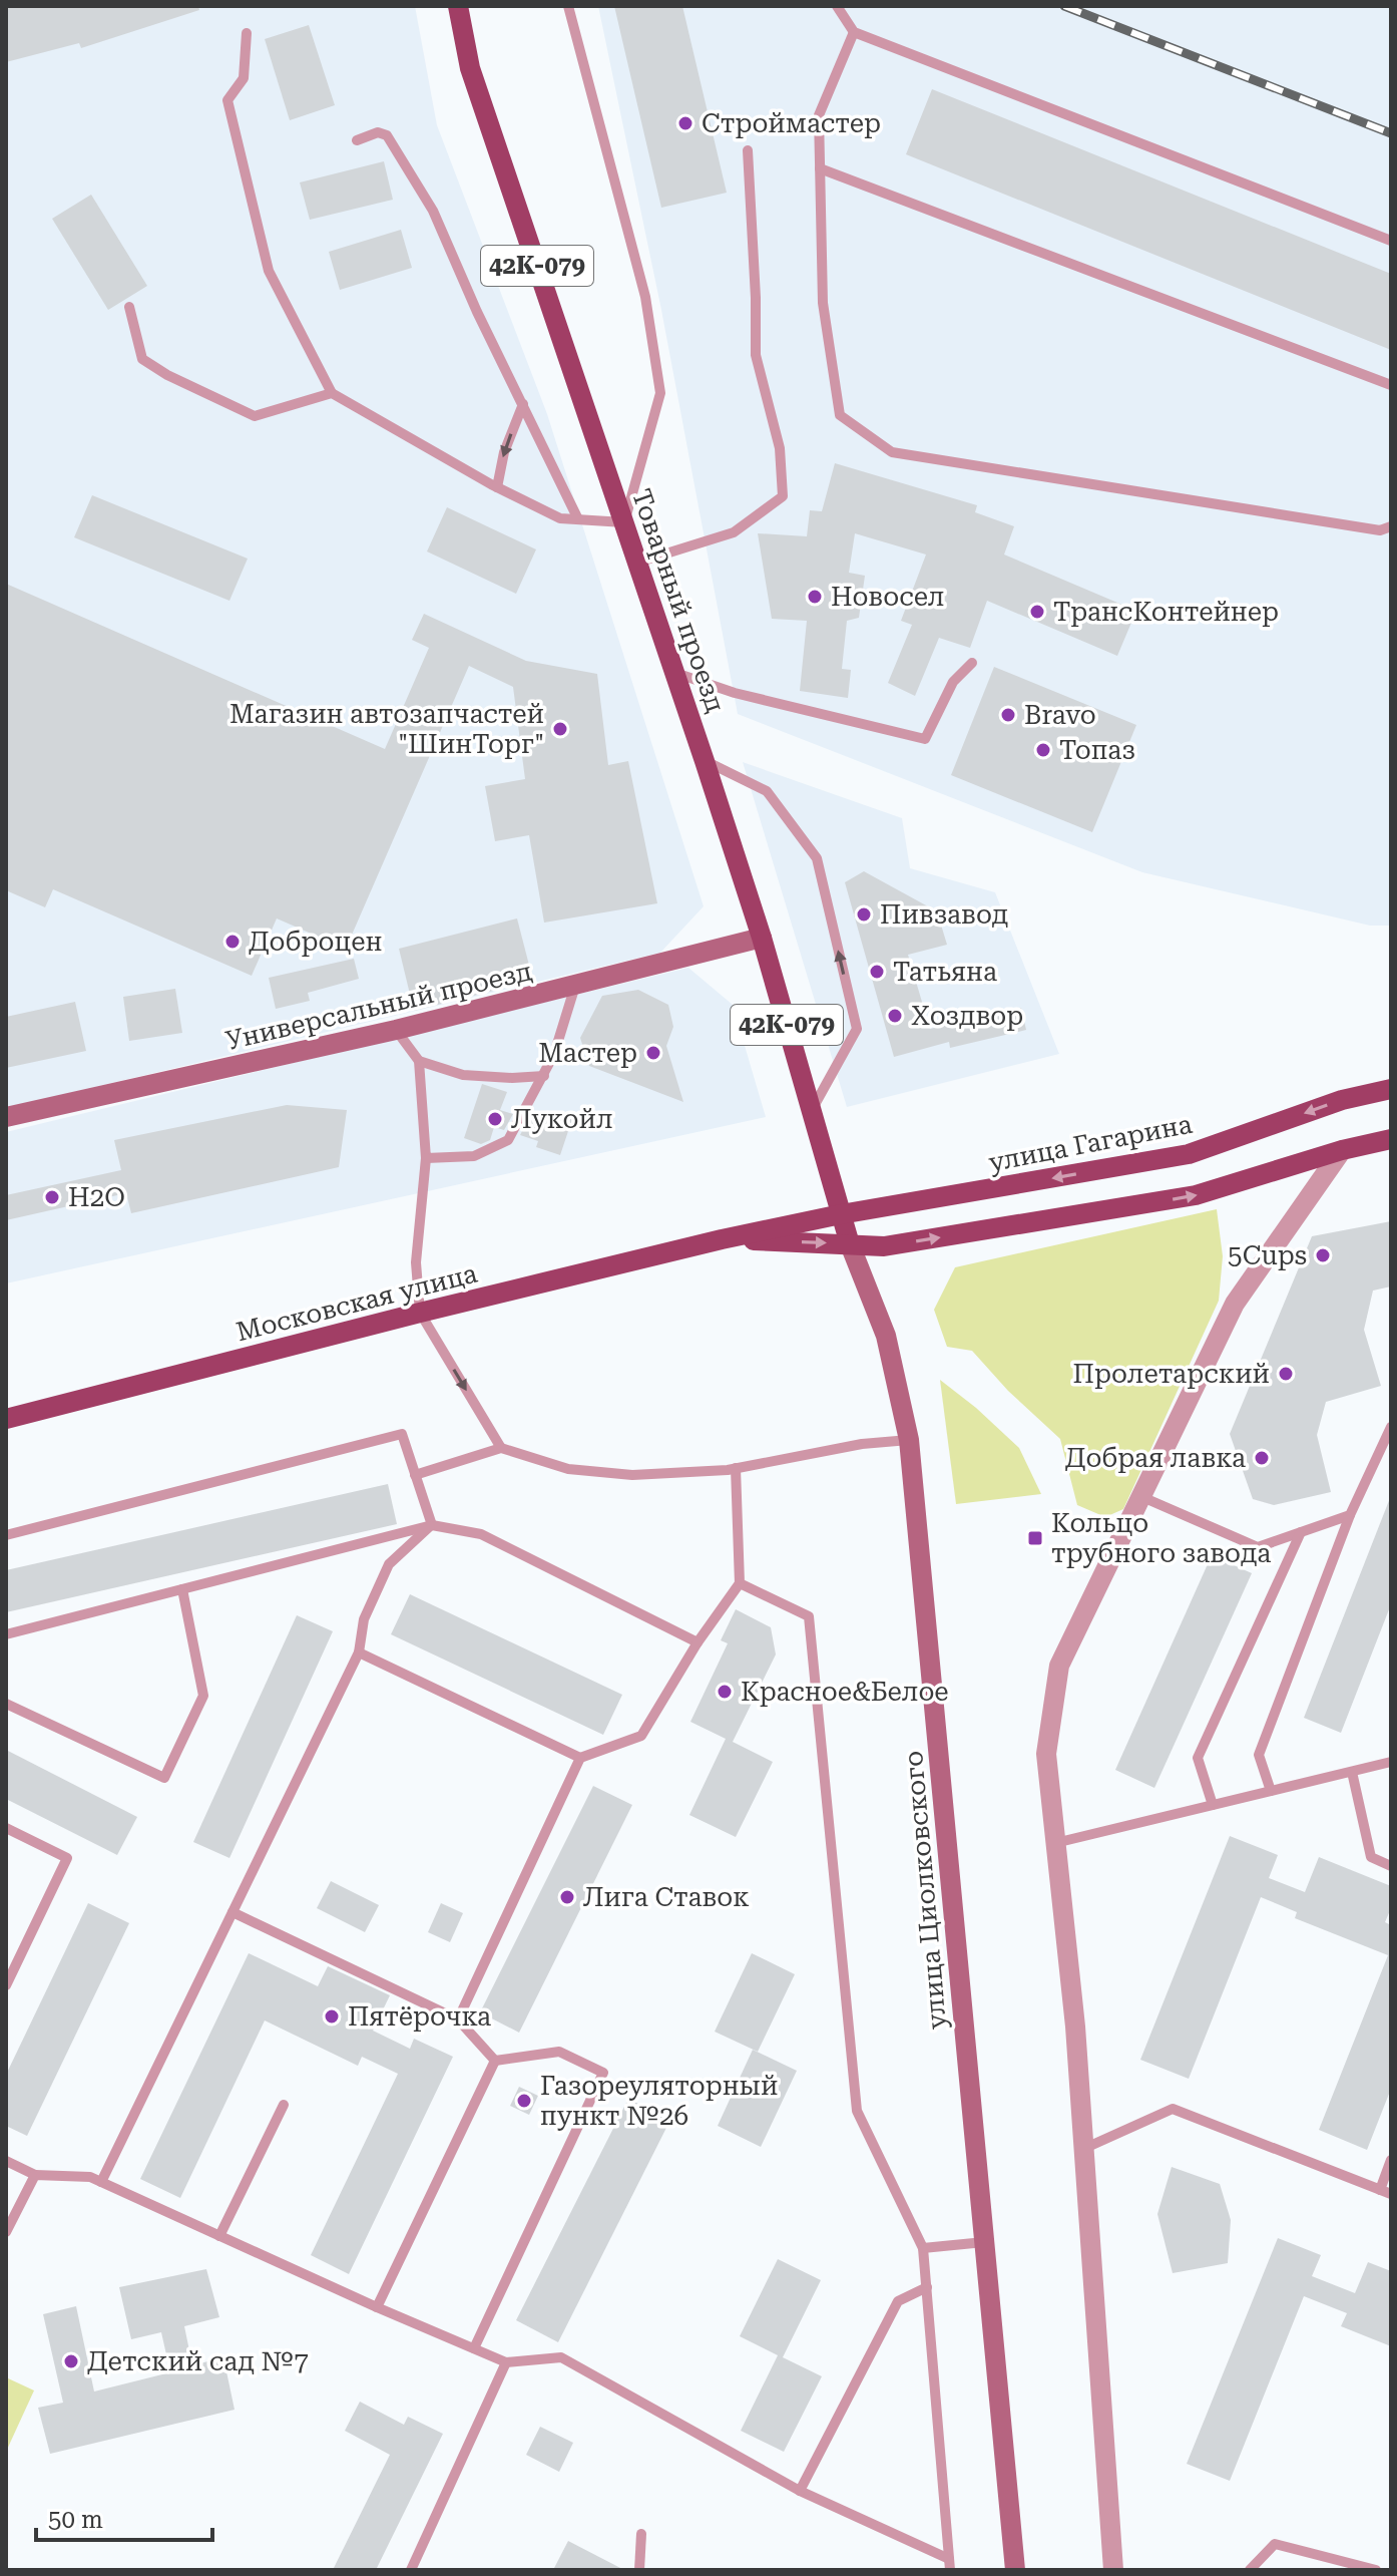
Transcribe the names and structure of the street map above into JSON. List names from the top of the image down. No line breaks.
{"streets":{"main road":["42К-079","Товарный проезд","Универсальный проезд","улица Гагарина","Московская улица","улица Циолковского"]},"crossings":[["Товарный проезд","Универсальный проезд"],["Товарный проезд","улица Гагарина"],["Товарный проезд","Московская улица"],["Товарный проезд","улица Циолковского"],["улица Гагарина","Московская улица"],["улица Гагарина","улица Циолковского"],["Московская улица","улица Циолковского"]],"places":{"other":["Строймастер","Новосел","ТрансКонтейнер","Bravo","Магазин автозапчастей \"ШинТорг\"","Топаз","Пивзавод","Доброцен","Татьяна","Хоздвор","Мастер","Лукойл","Н2О","5Cups","Пролетарский","Добрая лавка","Красное&Белое","Лига Ставок","Пятёрочка","Газореуляторный пункт №26","Детский сад №7"],"transit":["Кольцо трубного завода"]},"scale_bar":"50 m"}
